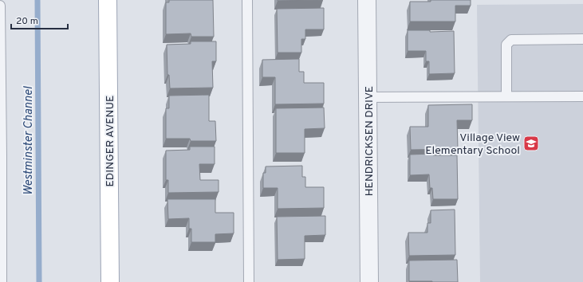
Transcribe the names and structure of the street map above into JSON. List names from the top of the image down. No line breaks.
{"streets":{"main road":["EDINGER AVENUE"],"street":["HENDRICKSEN DRIVE"]},"water":["Westminster Channel"],"places":{"school or university":["Village View Elementary School"]},"scale_bar":"20 m"}
